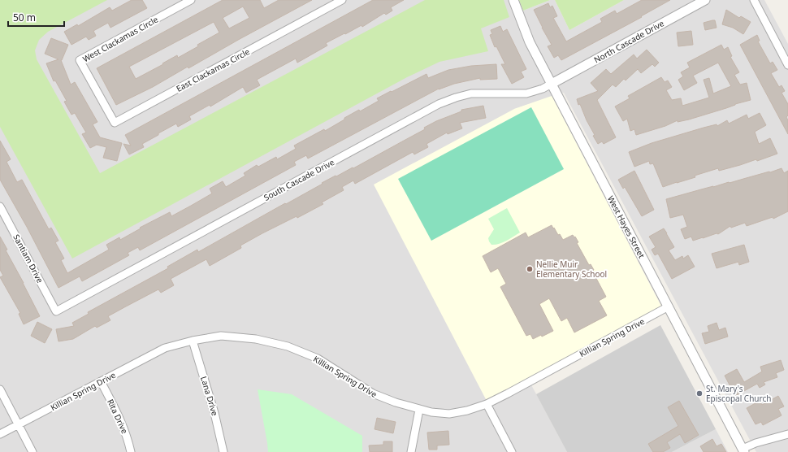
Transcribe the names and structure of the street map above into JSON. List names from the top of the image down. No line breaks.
{"streets":{"street":["West Clackamas Circle","North Cascade Drive","East Clackamas Circle","South Cascade Drive","West Hayes Street","Santiam Drive","Killian Spring Drive","Lana Drive","Rita Drive"]},"crossings":[["West Clackamas Circle","East Clackamas Circle"],["North Cascade Drive","South Cascade Drive"],["North Cascade Drive","West Hayes Street"],["South Cascade Drive","West Hayes Street"],["South Cascade Drive","Santiam Drive"],["West Hayes Street","Killian Spring Drive"],["Killian Spring Drive","Lana Drive"],["Killian Spring Drive","Rita Drive"]],"places":["Nellie Muir Elementary School","St. Mary's Episcopal Church"],"scale_bar":"50 m"}
